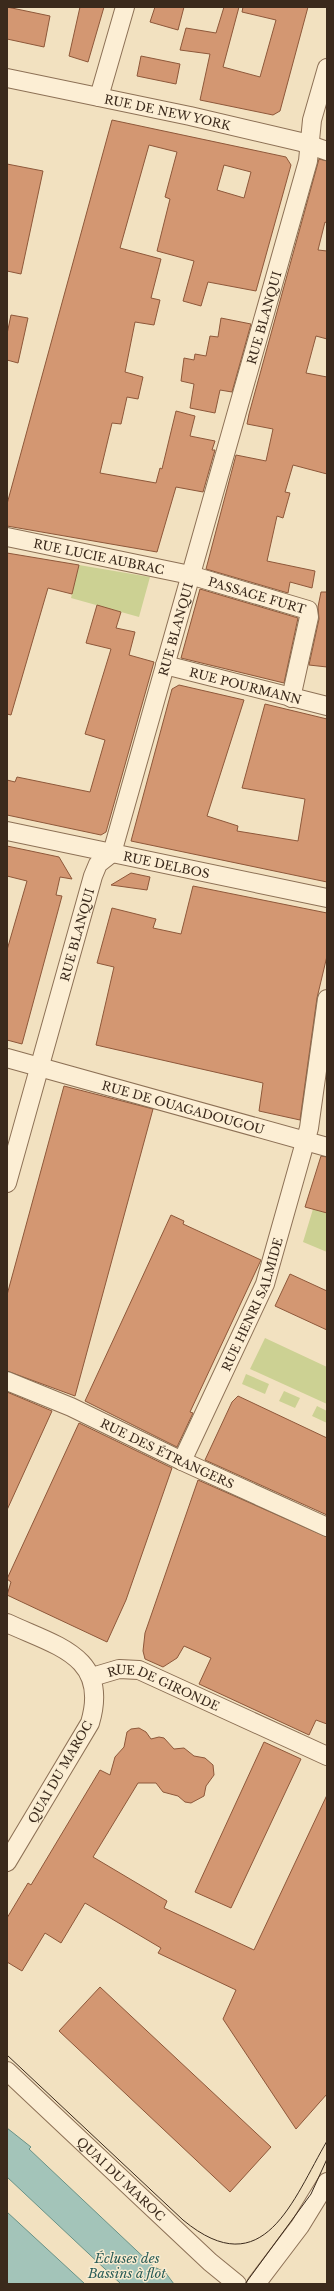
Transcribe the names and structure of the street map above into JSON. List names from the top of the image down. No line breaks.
{"streets":{"street":["RUE DE NEW YORK","RUE BLANQUI","RUE LUCIE AUBRAC","PASSAGE FURT","RUE POURMANN","RUE DELBOS","RUE DE OUAGADOUGOU","RUE HENRI SALMIDE","RUE DES ÉTRANGERS","RUE DE GIRONDE","QUAI DU MAROC"]},"crossings":[["RUE DE NEW YORK","RUE BLANQUI"],["RUE BLANQUI","RUE LUCIE AUBRAC"],["RUE BLANQUI","PASSAGE FURT"],["RUE BLANQUI","RUE POURMANN"],["RUE BLANQUI","RUE DELBOS"],["RUE BLANQUI","RUE DE OUAGADOUGOU"],["RUE LUCIE AUBRAC","PASSAGE FURT"],["PASSAGE FURT","RUE POURMANN"],["RUE DE OUAGADOUGOU","RUE HENRI SALMIDE"],["RUE HENRI SALMIDE","RUE DES ÉTRANGERS"],["RUE DE GIRONDE","QUAI DU MAROC"]],"water":["Écluses des Bassins à flot"]}
